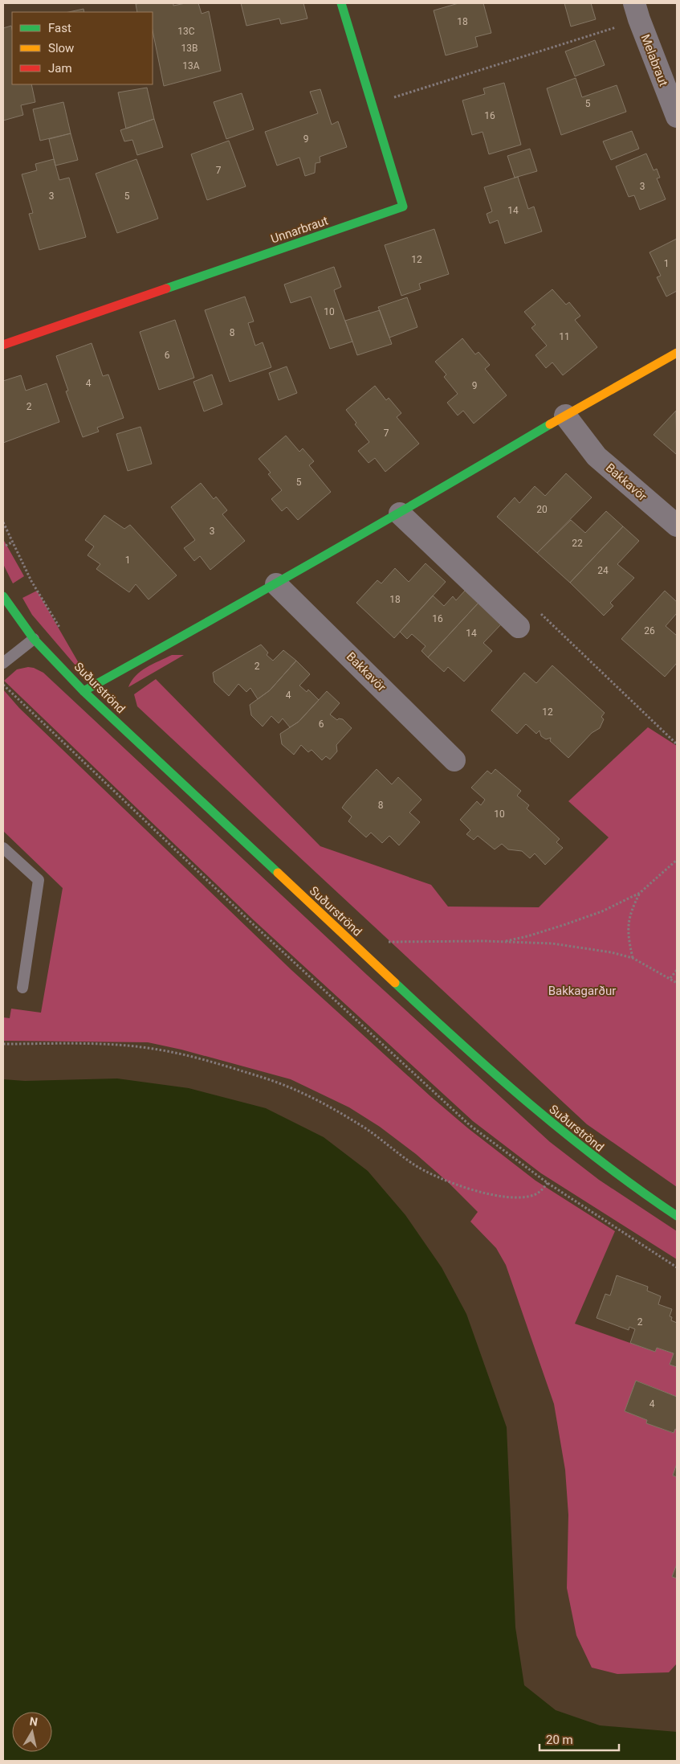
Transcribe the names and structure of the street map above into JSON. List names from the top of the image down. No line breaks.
{"streets":{"street":["Melabraut","Unnarbraut","Bakkavör","Suðurströnd"]},"parks":["Bakkagarður"],"house_numbers":["18","13C","13B","13A","5","16","9","7","3","3","5","14","12","1","10","8","11","6","4","9","2","7","5","20","3","22","1","24","18","16","26","14","2","4","12","6","8","10","2","4"],"legend":["Fast","Slow","Jam"],"scale_bar":"20 m","north":"top"}
